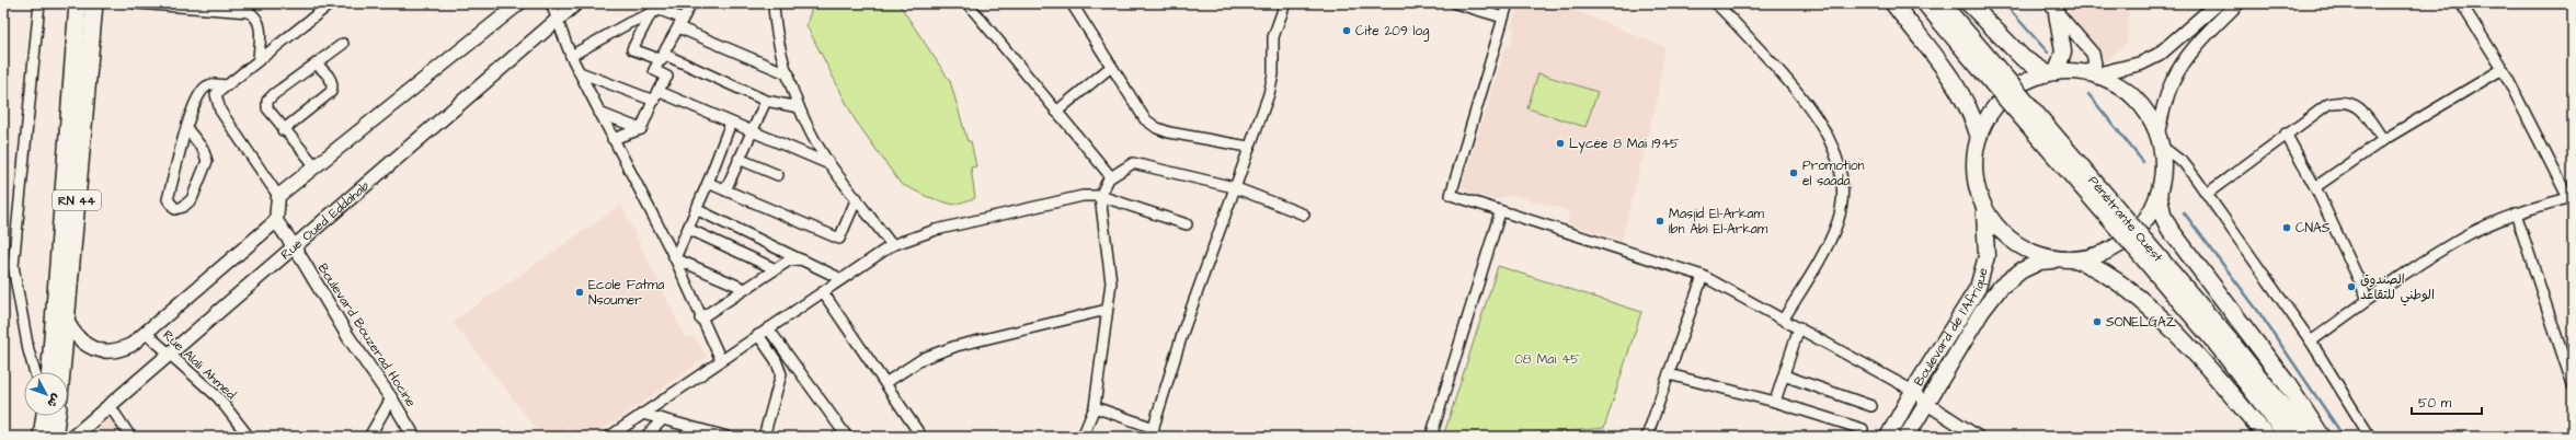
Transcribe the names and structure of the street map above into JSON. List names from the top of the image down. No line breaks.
{"streets":{"highway":["RN 44","Pénétrante Ouest"],"main road":["Rue Oued Eddahab","Boulevard de l'Afrique"],"street":["Boulevard Bouzerad Hocine","Rue Alali Ahmed"]},"crossings":[["Rue Oued Eddahab","Boulevard Bouzerad Hocine"],["Rue Oued Eddahab","Rue Alali Ahmed"]],"parks":["08 Mai 45"],"places":["Cite 209 log","Lycée 8 Mai 1945","Promotion el saada","Masjid El-Arkam Ibn Abi El-Arkam","CNAS","الصندوق الوطني للتقاعد","Ecole Fatma Nsoumer","SONELGAZ"],"scale_bar":"50 m","north":"bottom right"}
